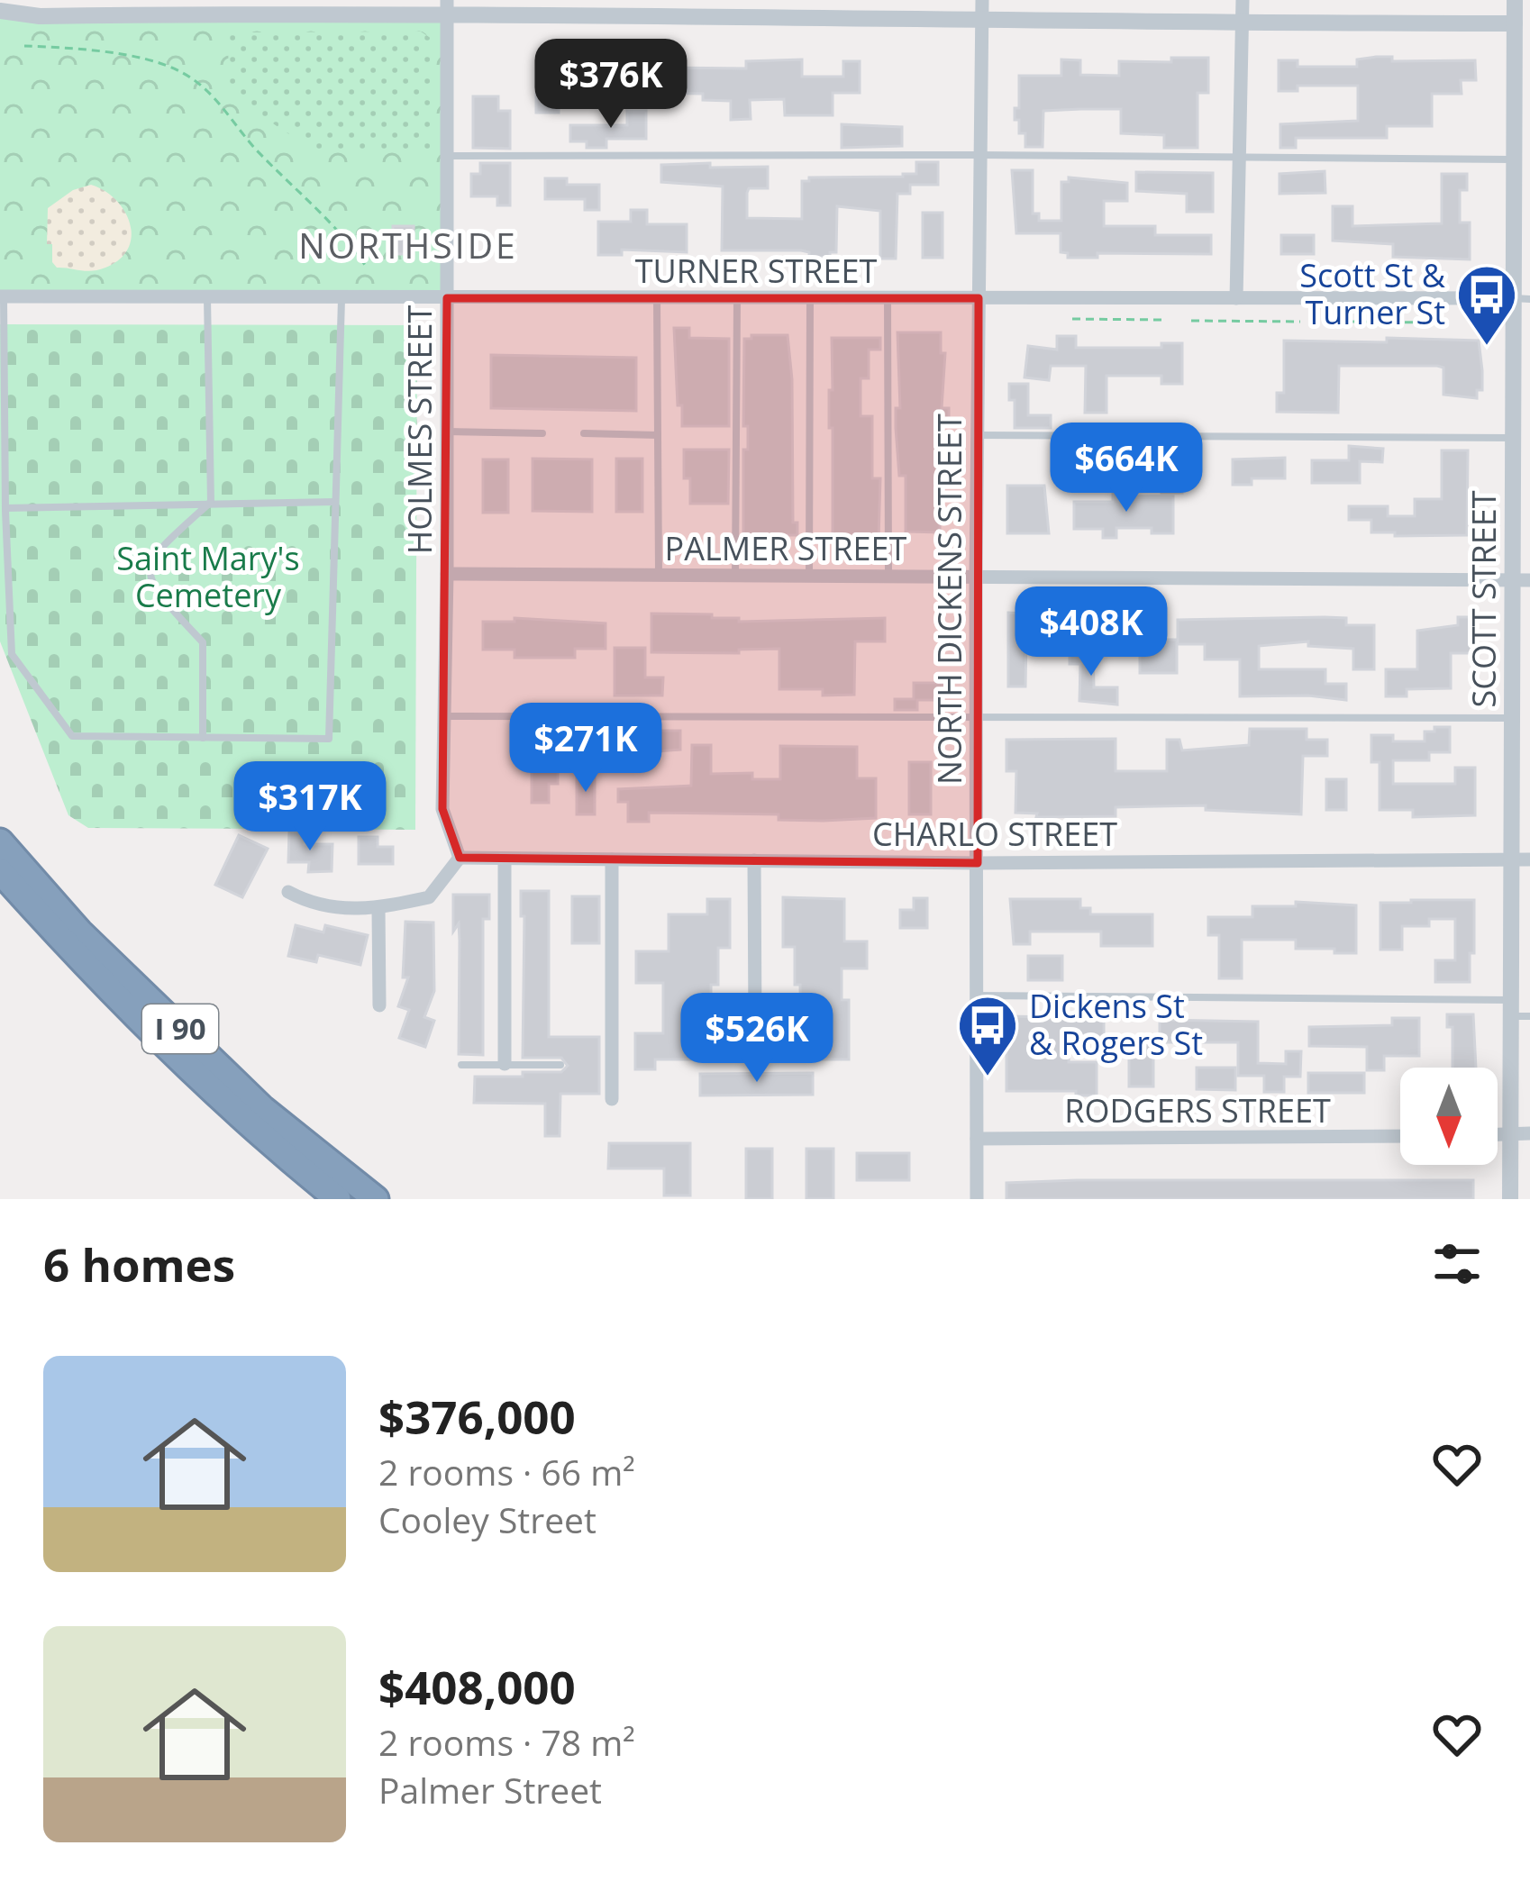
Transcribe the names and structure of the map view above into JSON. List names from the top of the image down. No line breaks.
{"streets":{"highway":["I 90"],"street":["TURNER STREET","HOLMES STREET","PALMER STREET","NORTH DICKENS STREET","SCOTT STREET","CHARLO STREET","RODGERS STREET"]},"crossings":[["TURNER STREET","HOLMES STREET"],["TURNER STREET","NORTH DICKENS STREET"],["TURNER STREET","SCOTT STREET"],["HOLMES STREET","PALMER STREET"],["HOLMES STREET","CHARLO STREET"],["PALMER STREET","NORTH DICKENS STREET"],["PALMER STREET","SCOTT STREET"],["NORTH DICKENS STREET","CHARLO STREET"],["NORTH DICKENS STREET","RODGERS STREET"],["SCOTT STREET","CHARLO STREET"]],"districts":["NORTHSIDE"],"parks":["Saint Mary's Cemetery"],"places":{"bus stop":["Scott St & Turner St","Dickens St & Rogers St"]},"north":"bottom","page":{"price":["$376K","$664K","$408K","$271K","$317K","$526K"],"heading":"6 homes","list":[{"name":"$376,000","note":"2 rooms · 66 m² · Cooley Street"},{"name":"$408,000","note":"2 rooms · 78 m² · Palmer Street"}]}}
